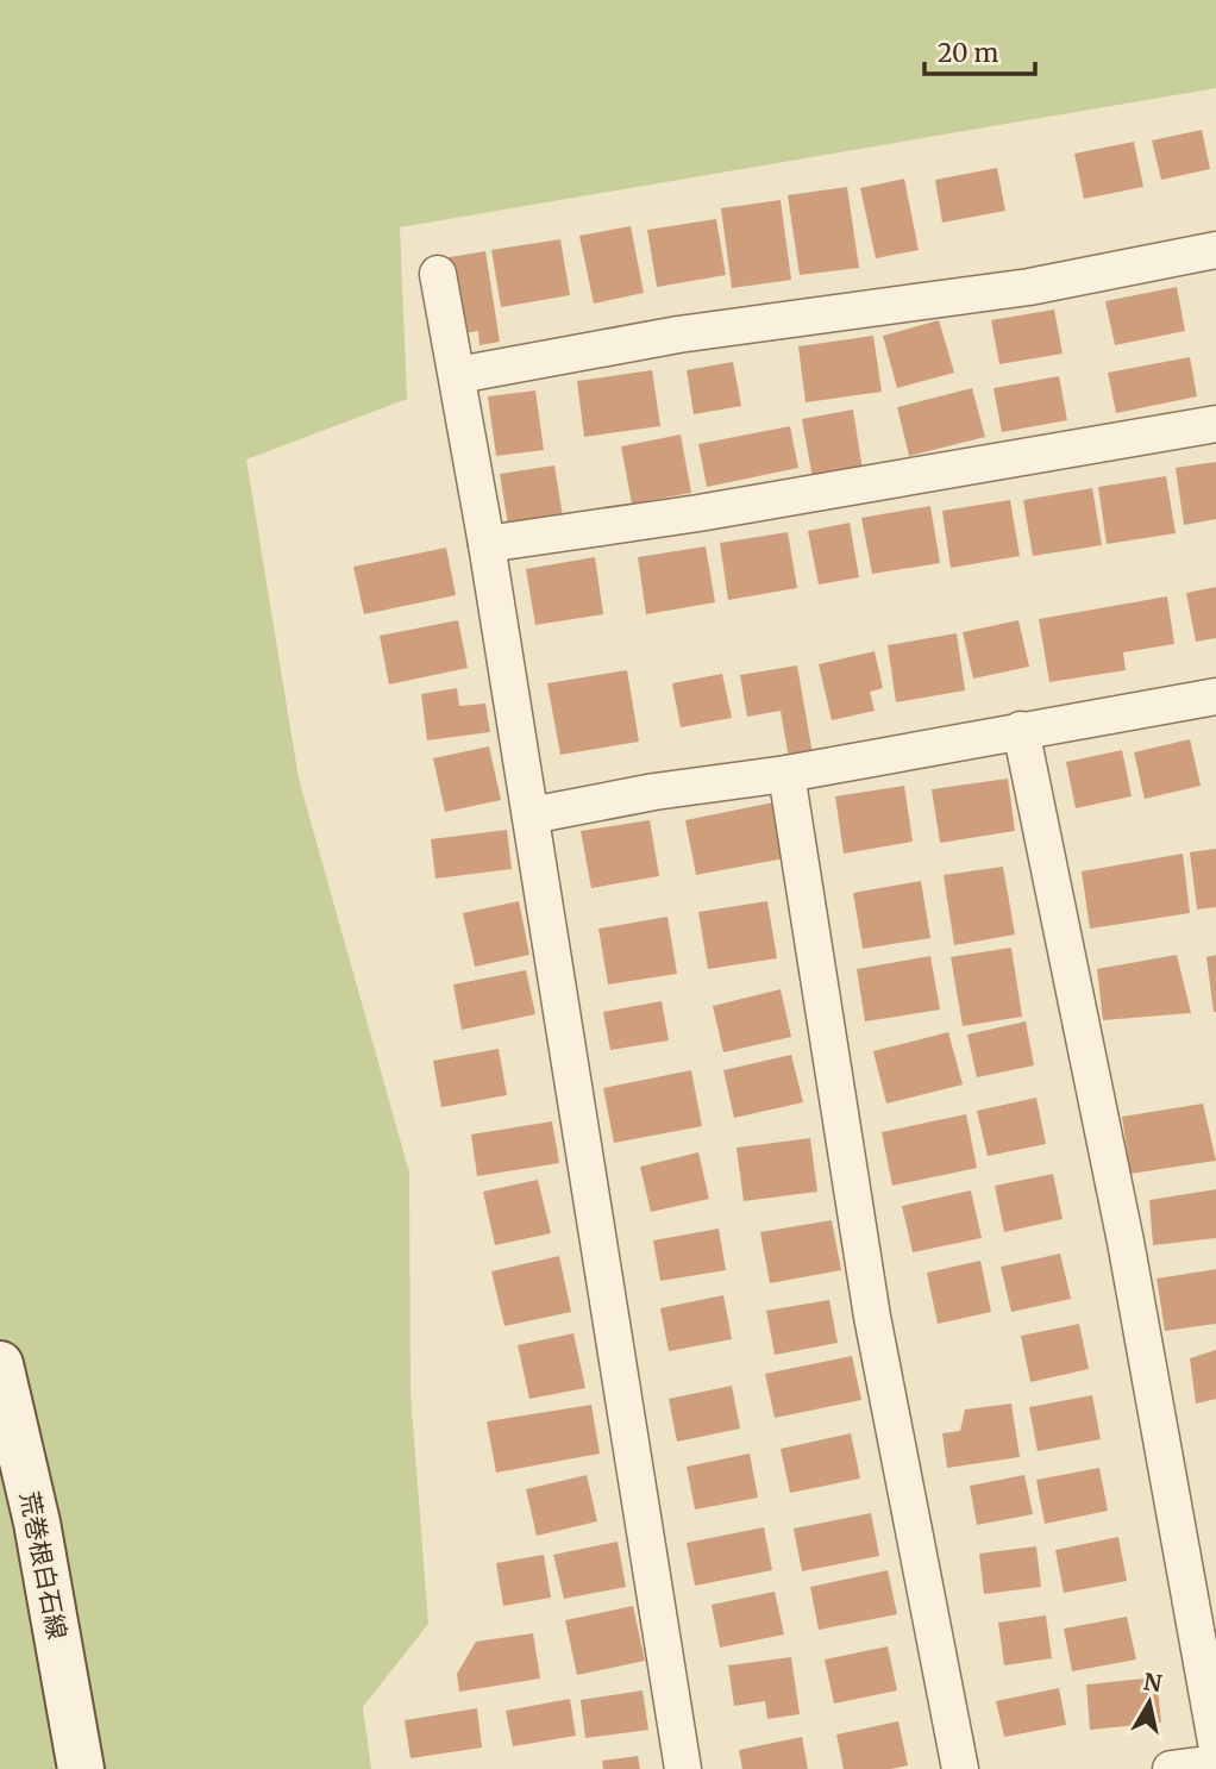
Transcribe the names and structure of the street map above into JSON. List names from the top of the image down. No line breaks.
{"streets":{"street":["荒巻根白石線"]},"scale_bar":"20 m","north":"top"}
